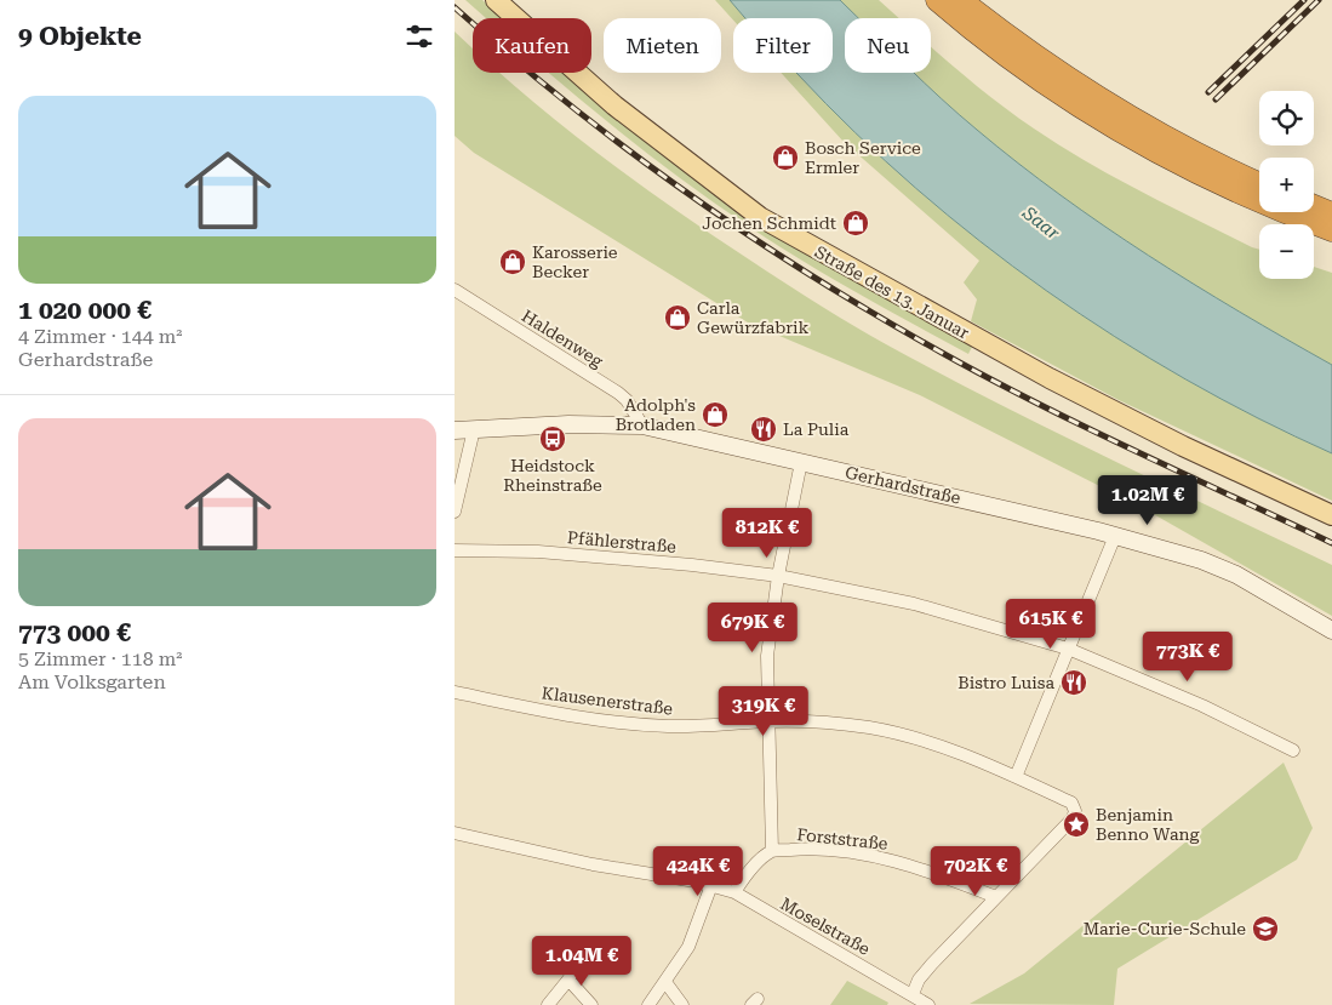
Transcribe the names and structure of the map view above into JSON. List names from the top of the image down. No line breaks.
{"streets":{"main road":["Straße des 13. Januar"],"street":["Haldenweg","Gerhardstraße","Pfählerstraße","Klausenerstraße","Forststraße","Moselstraße"]},"crossings":[["Haldenweg","Gerhardstraße"],["Klausenerstraße","Forststraße"],["Forststraße","Moselstraße"]],"water":["Saar"],"places":{"shop":["Bosch Service Ermler","Jochen Schmidt","Karosserie Becker","Carla Gewürzfabrik","Adolph's Brotladen"],"restaurant":["La Pulia","Bistro Luisa"],"bus stop":["Heidstock Rheinstraße"],"place":["Benjamin Benno Wang"],"school or university":["Marie-Curie-Schule"]},"page":{"heading":"9 Objekte","chip":["Kaufen","Mieten","Filter","Neu"],"list":[{"name":"1 020 000 €","note":"4 Zimmer · 144 m² · Gerhardstraße"},{"name":"773 000 €","note":"5 Zimmer · 118 m² · Am Volksgarten"}],"map_buttons":["+","−"],"price":["1.02M €","812K €","615K €","679K €","773K €","319K €","424K €","702K €","1.04M €"]}}
